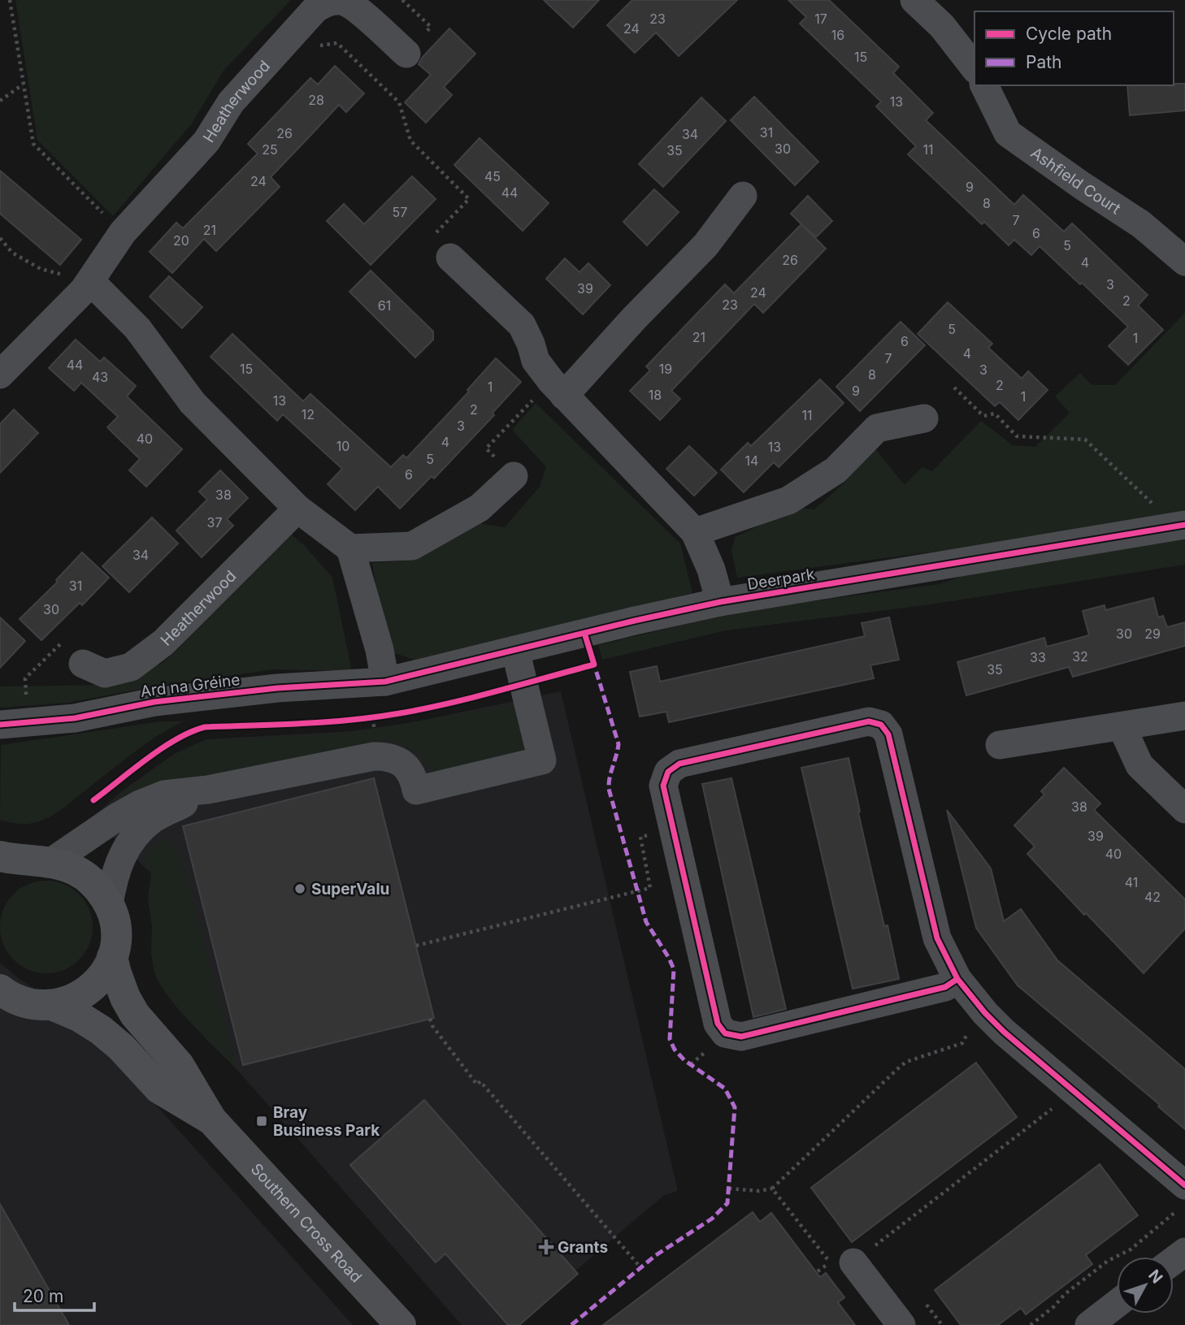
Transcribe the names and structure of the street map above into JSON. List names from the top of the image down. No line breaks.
{"streets":{"main road":["Southern Cross Road"],"street":["Heatherwood","Ashfield Court","Deerpark","Ard na Gréine"]},"crossings":[["Deerpark","Ard na Gréine"]],"places":{"other":["SuperValu"],"transit":["Bray Business Park"],"health":["Grants"]},"house_numbers":["23","17","24","16","15","28","13","31","26","34","30","25","11","35","45","24","9","44","8","57","7","21","6","20","5","26","4","3","39","24","2","23","61","5","21","1","6","4","7","44","15","19","3","8","43","2","1","9","18","1","13","2","12","11","3","40","4","10","13","5","14","6","38","37","34","31","30","30","29","32","33","35","38","39","40","41","42"],"legend":["Cycle path","Path"],"scale_bar":"20 m","north":"top right"}
